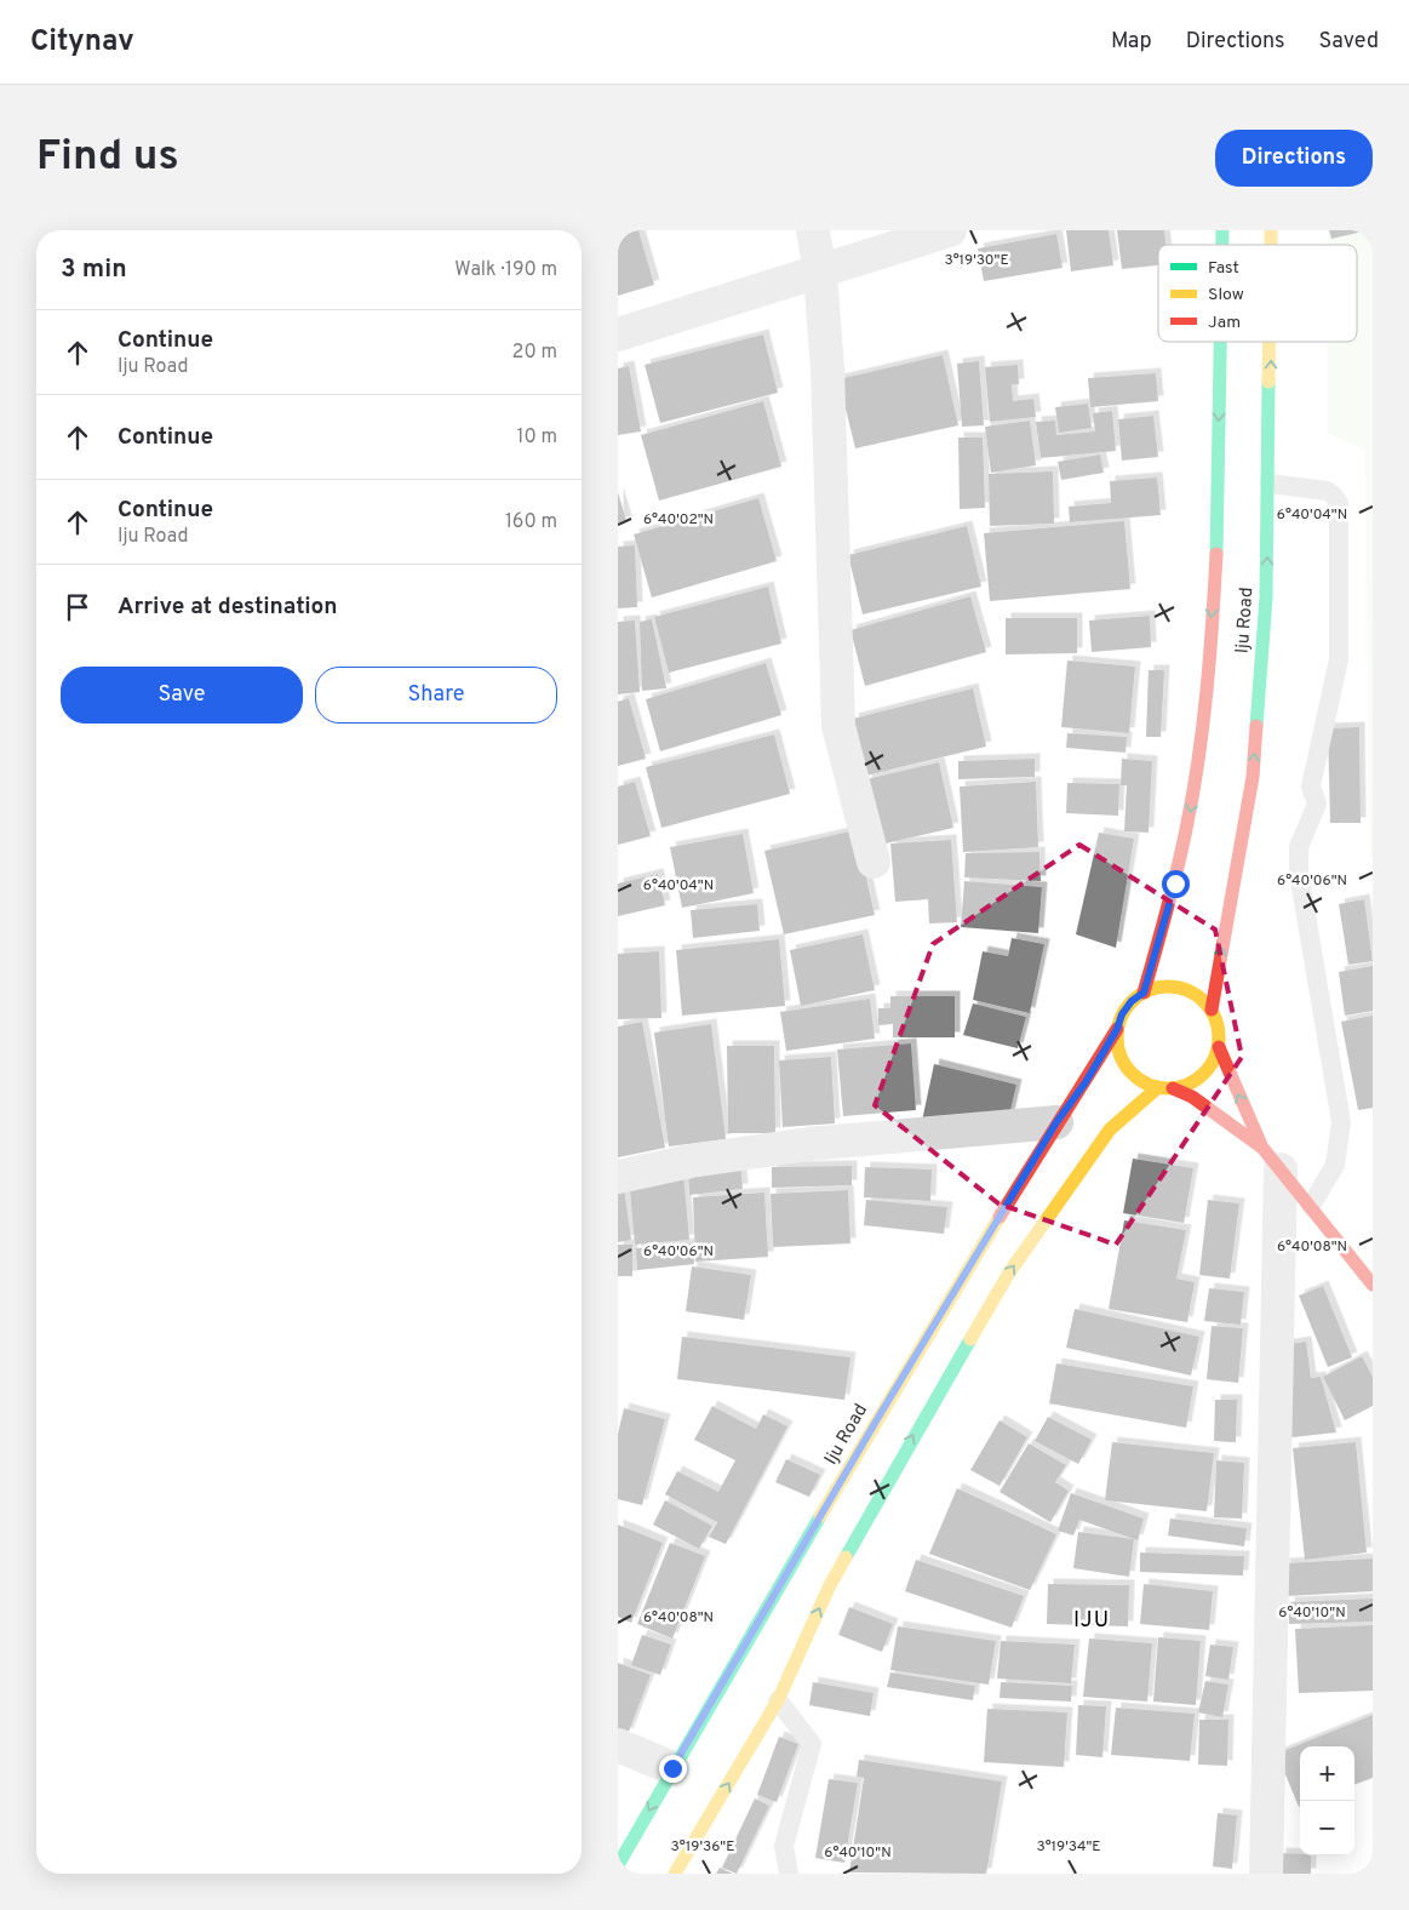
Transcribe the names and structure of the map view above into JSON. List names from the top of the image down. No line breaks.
{"streets":{"main road":["Iju Road"]},"districts":["IJU"],"legend":["Fast","Slow","Jam"],"page":{"header":"Citynav","nav":["Map","Directions","Saved"],"buttons":["Directions",["Save","Share"]],"title":"Find us","heading":["3 min","Walk · 190 m"],"list":[["Continue","Iju Road","20 m"],["Continue","10 m"],["Continue","Iju Road","160 m"],"Arrive at destination"],"map_buttons":["+","−"]},"coordinates":["3°19'30\"E","6°40'04\"N","6°40'02\"N","6°40'06\"N","6°40'08\"N","6°40'10\"N","3°19'36\"E","3°19'34\"E"]}
